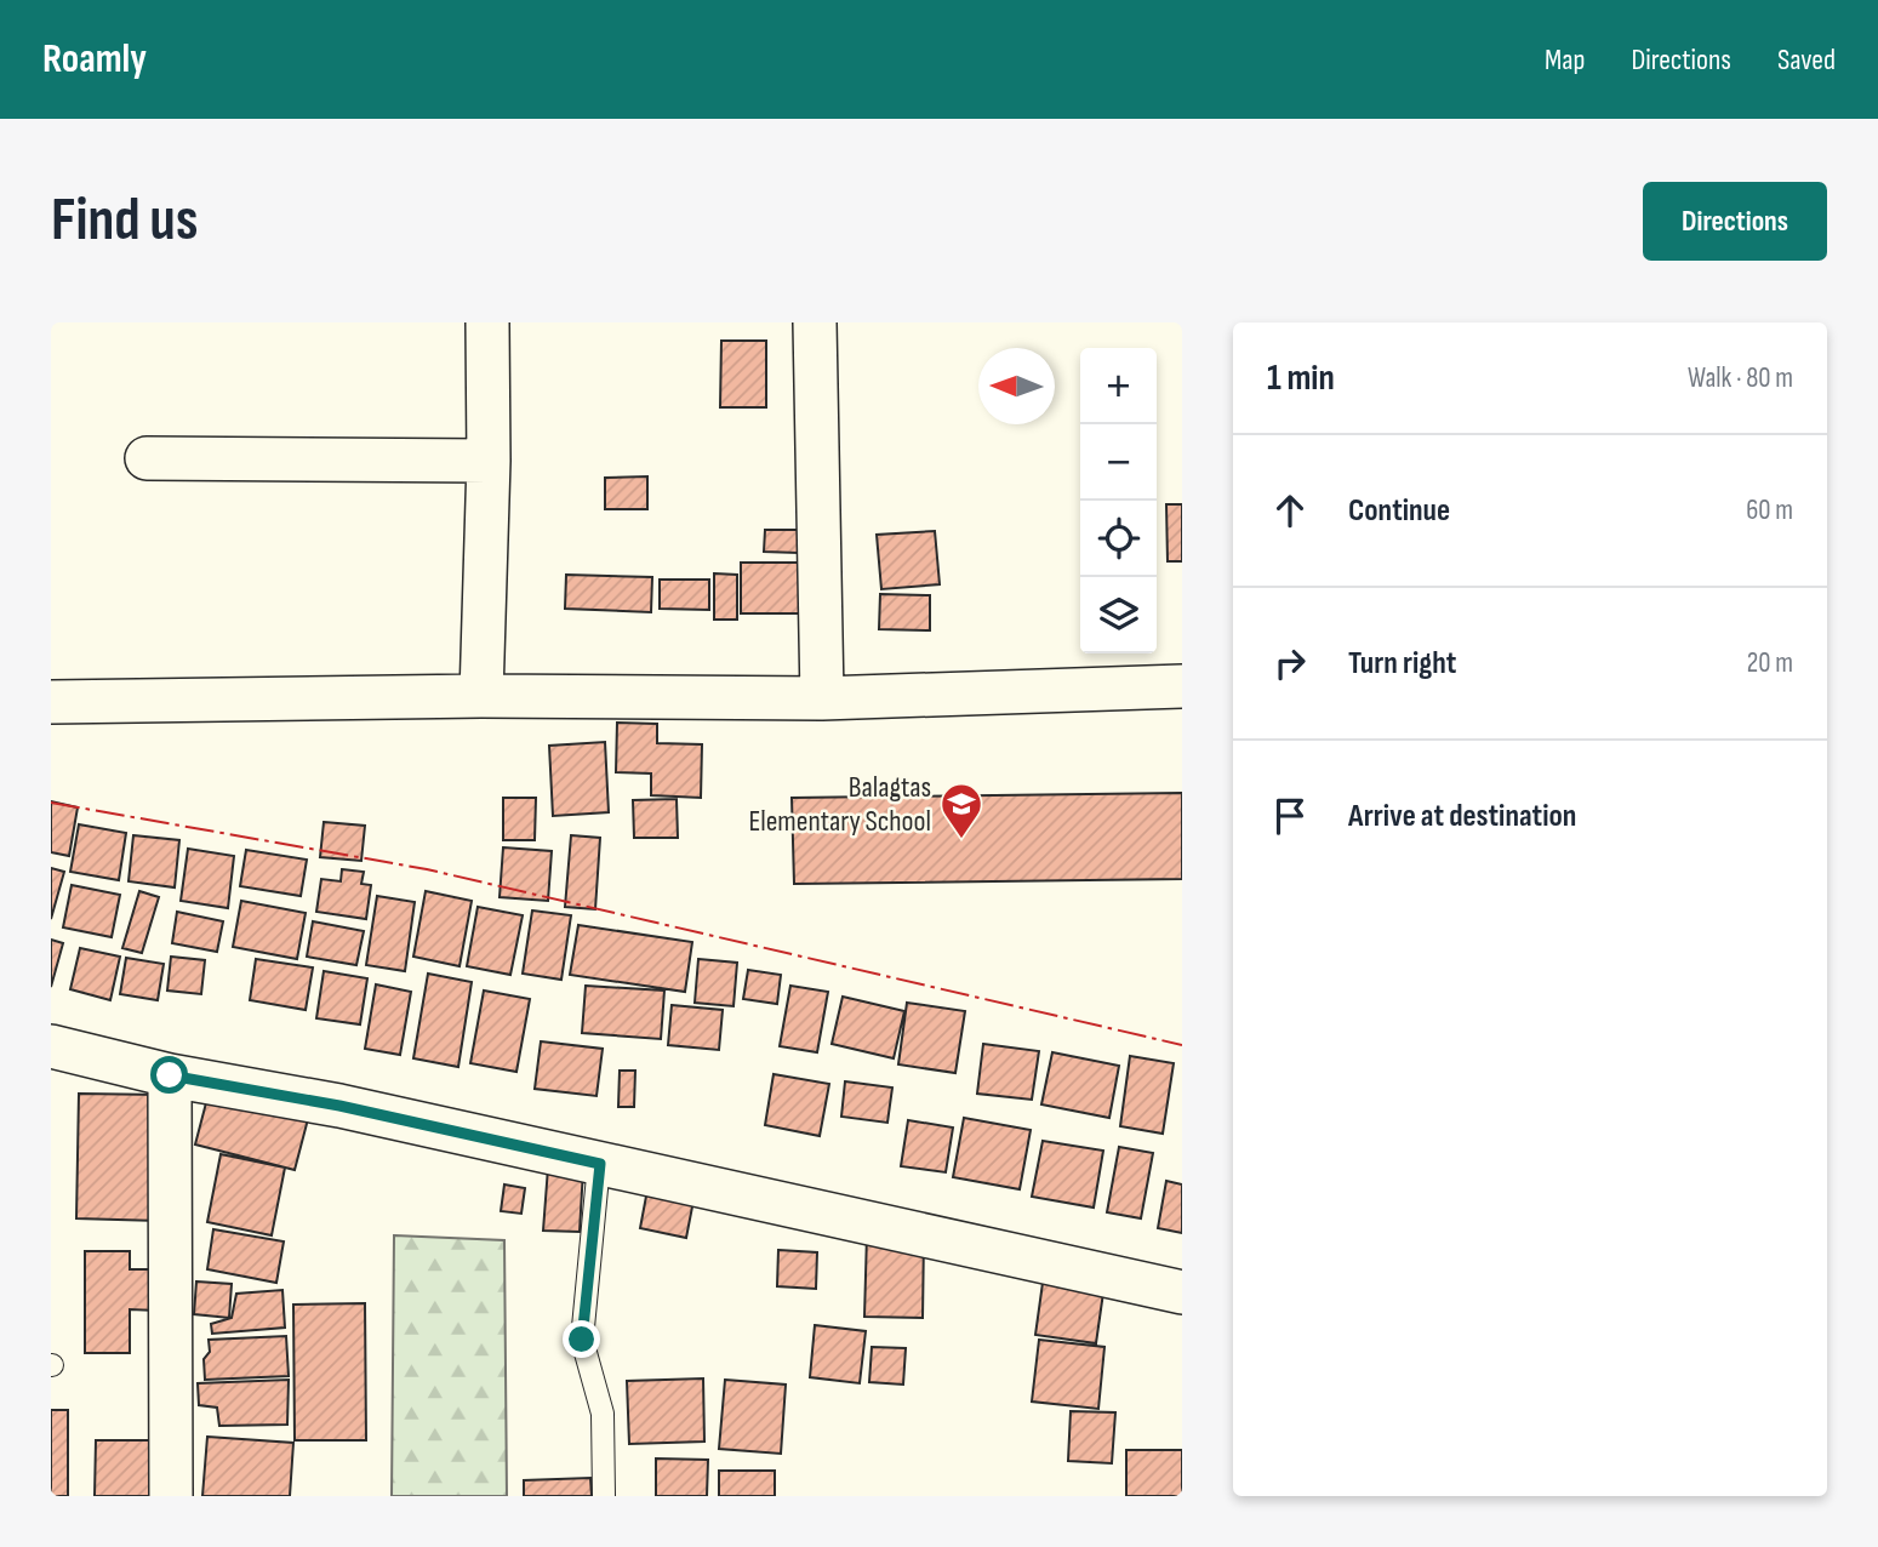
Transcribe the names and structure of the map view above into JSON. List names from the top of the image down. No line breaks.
{"places":{"school or university":["Balagtas Elementary School"]},"north":"left","page":{"header":"Roamly","nav":["Map","Directions","Saved"],"buttons":"Directions","title":"Find us","heading":["1 min","Walk · 80 m"],"map_buttons":["+","−"],"list":[["Continue","60 m"],["Turn right","20 m"],"Arrive at destination"]}}
